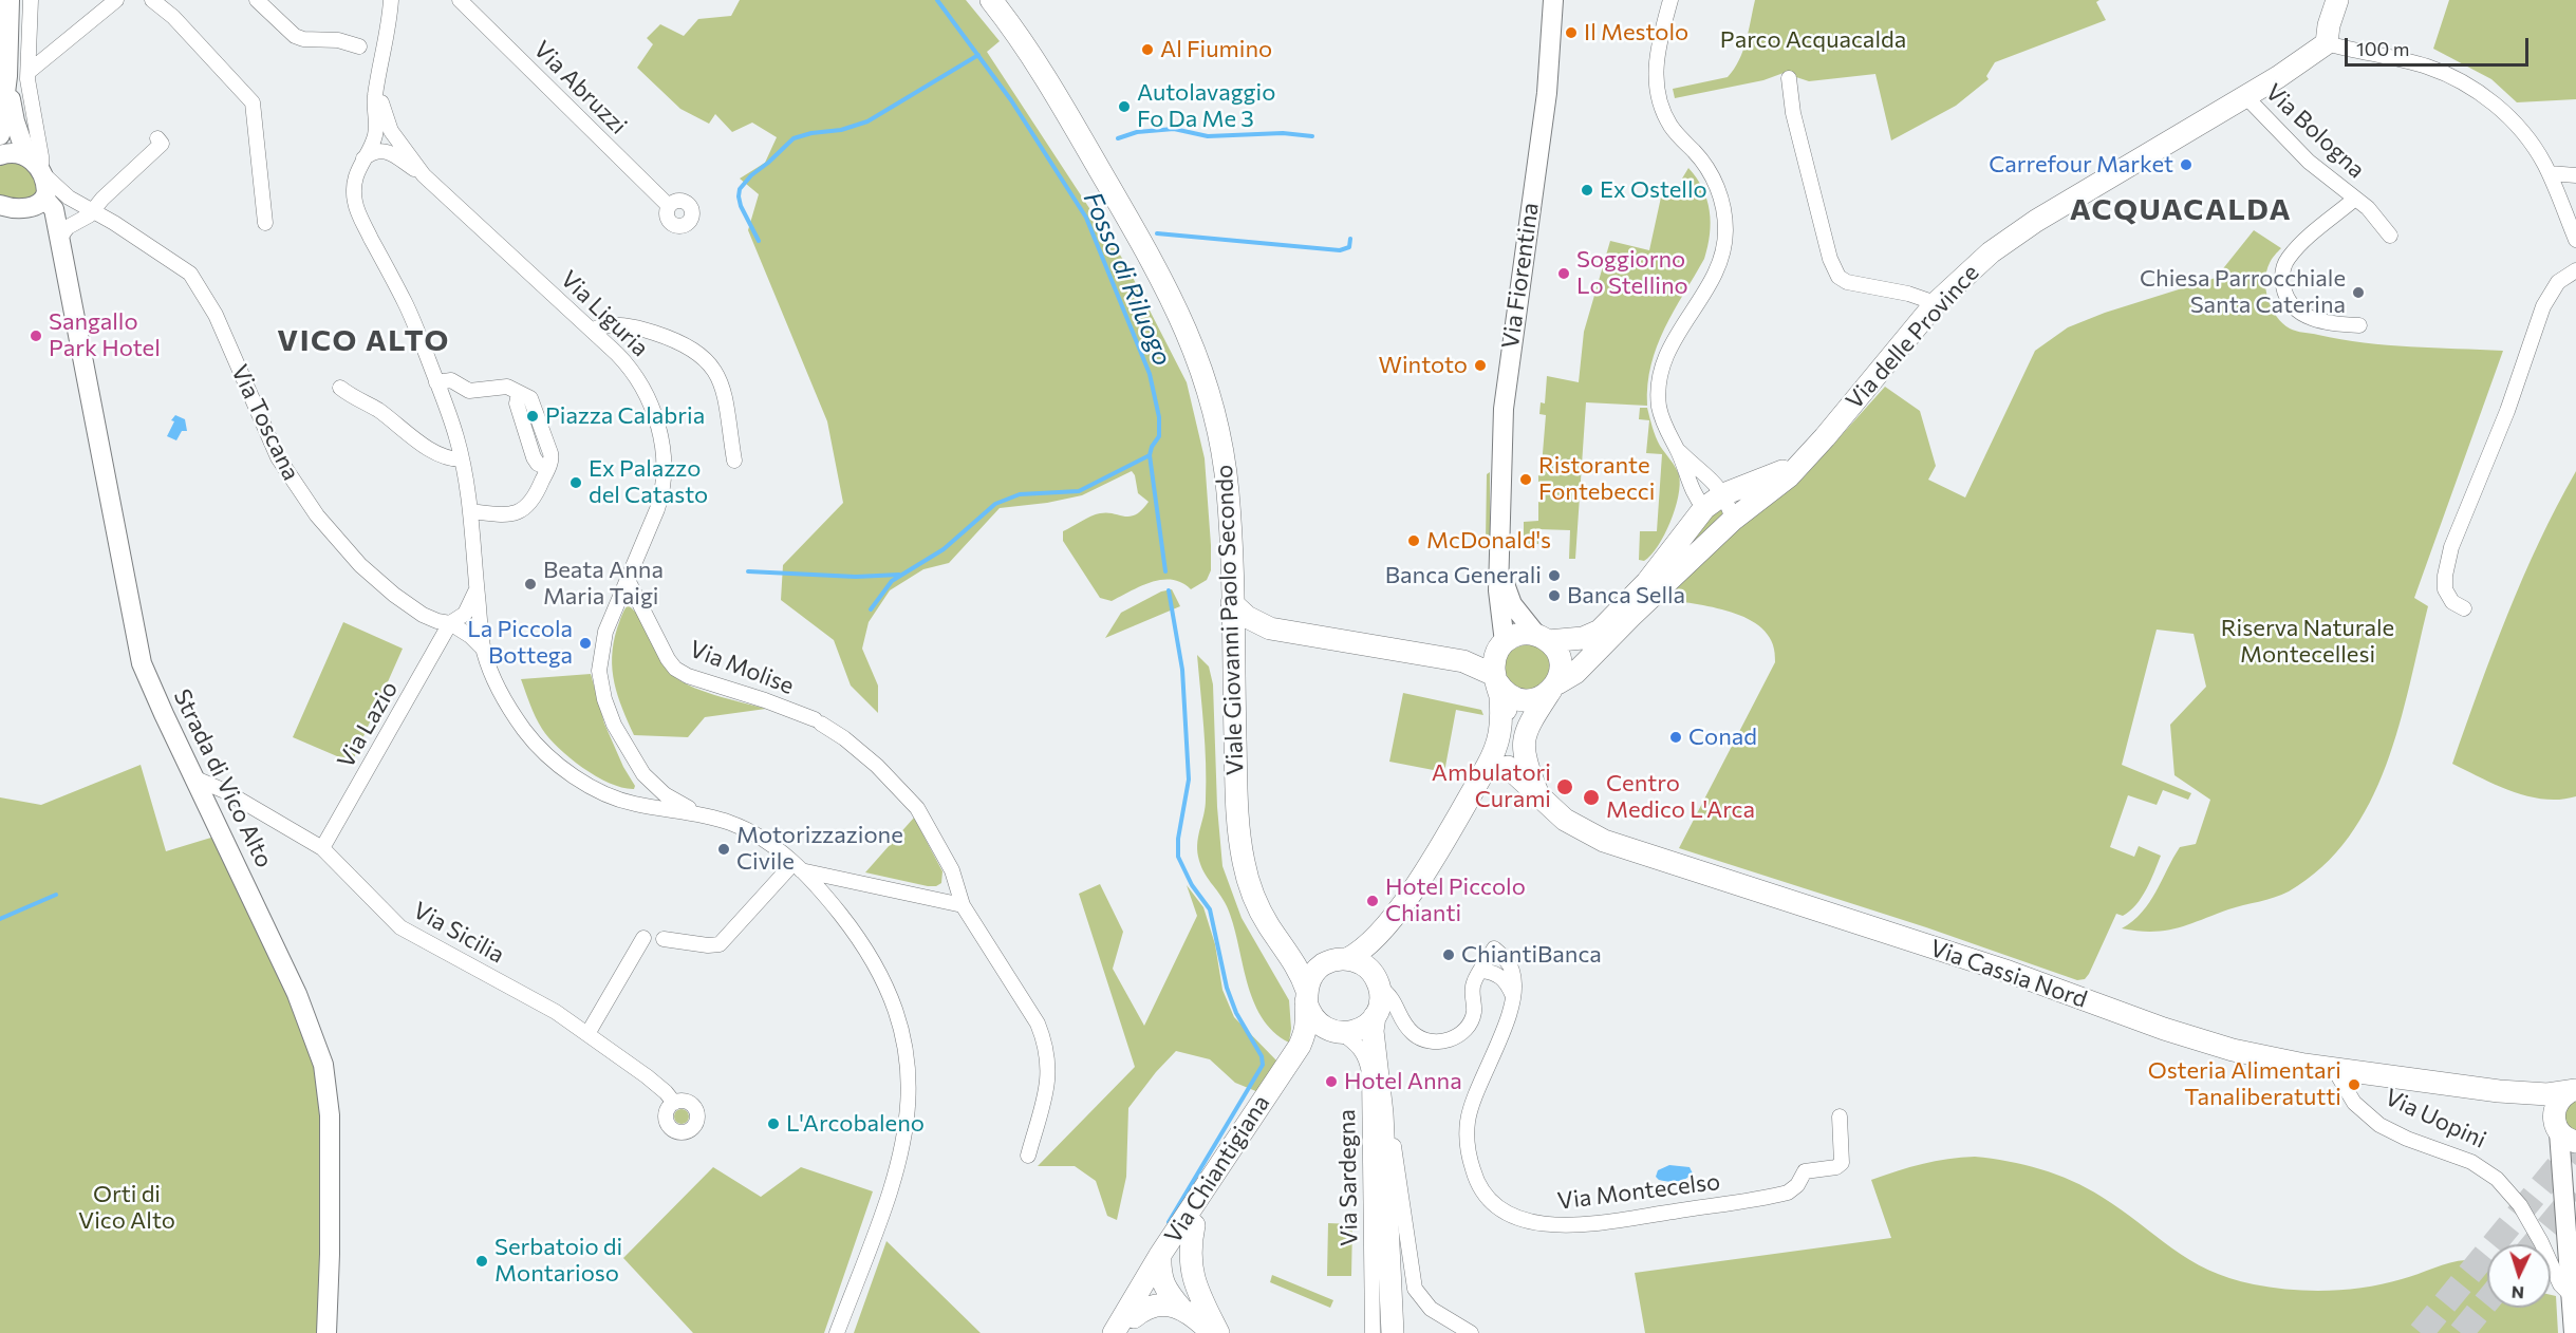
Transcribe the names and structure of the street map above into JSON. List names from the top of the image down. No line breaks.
{"streets":{"main road":["Via Fiorentina","Via delle Province","Viale Giovanni Paolo Secondo","Via Cassia Nord","Via Chiantigiana"],"street":["Via Abruzzi","Via Bologna","Via Liguria","Via Toscana","Via Molise","Via Lazio","Strada di Vico Alto","Via Sicilia","Via Uopini","Via Sardegna","Via Montecelso"]},"crossings":[["Via Bologna","Via delle Province"],["Via Fiorentina","Via delle Province"],["Via Fiorentina","Via Cassia Nord"],["Via Liguria","Via Molise"],["Via Toscana","Via Lazio"],["Via Toscana","Strada di Vico Alto"],["Viale Giovanni Paolo Secondo","Via Chiantigiana"],["Viale Giovanni Paolo Secondo","Via Sardegna"],["Via Lazio","Via Sicilia"],["Strada di Vico Alto","Via Sicilia"],["Via Cassia Nord","Via Uopini"],["Via Chiantigiana","Via Sardegna"]],"districts":["ACQUACALDA","VICO ALTO"],"water":["Fosso di Riluogo"],"parks":["Parco Acquacalda","Riserva Naturale Montecellesi","Orti di Vico Alto"],"places":["Il Mestolo","Al Fiumino","Autolavaggio Fo Da Me 3","Carrefour Market","Ex Ostello","Soggiorno Lo Stellino","Chiesa Parrocchiale Santa Caterina","Sangallo Park Hotel","Wintoto","Piazza Calabria","Ristorante Fontebecci","Ex Palazzo del Catasto","McDonald's","Banca Generali","Beata Anna Maria Taigi","Banca Sella","La Piccola Bottega","Conad","Ambulatori Curami","Centro Medico L'Arca","Motorizzazione Civile","Hotel Piccolo Chianti","ChiantiBanca","Hotel Anna","Osteria Alimentari Tanaliberatutti","L'Arcobaleno","Serbatoio di Montarioso"],"scale_bar":"100 m","north":"bottom"}
